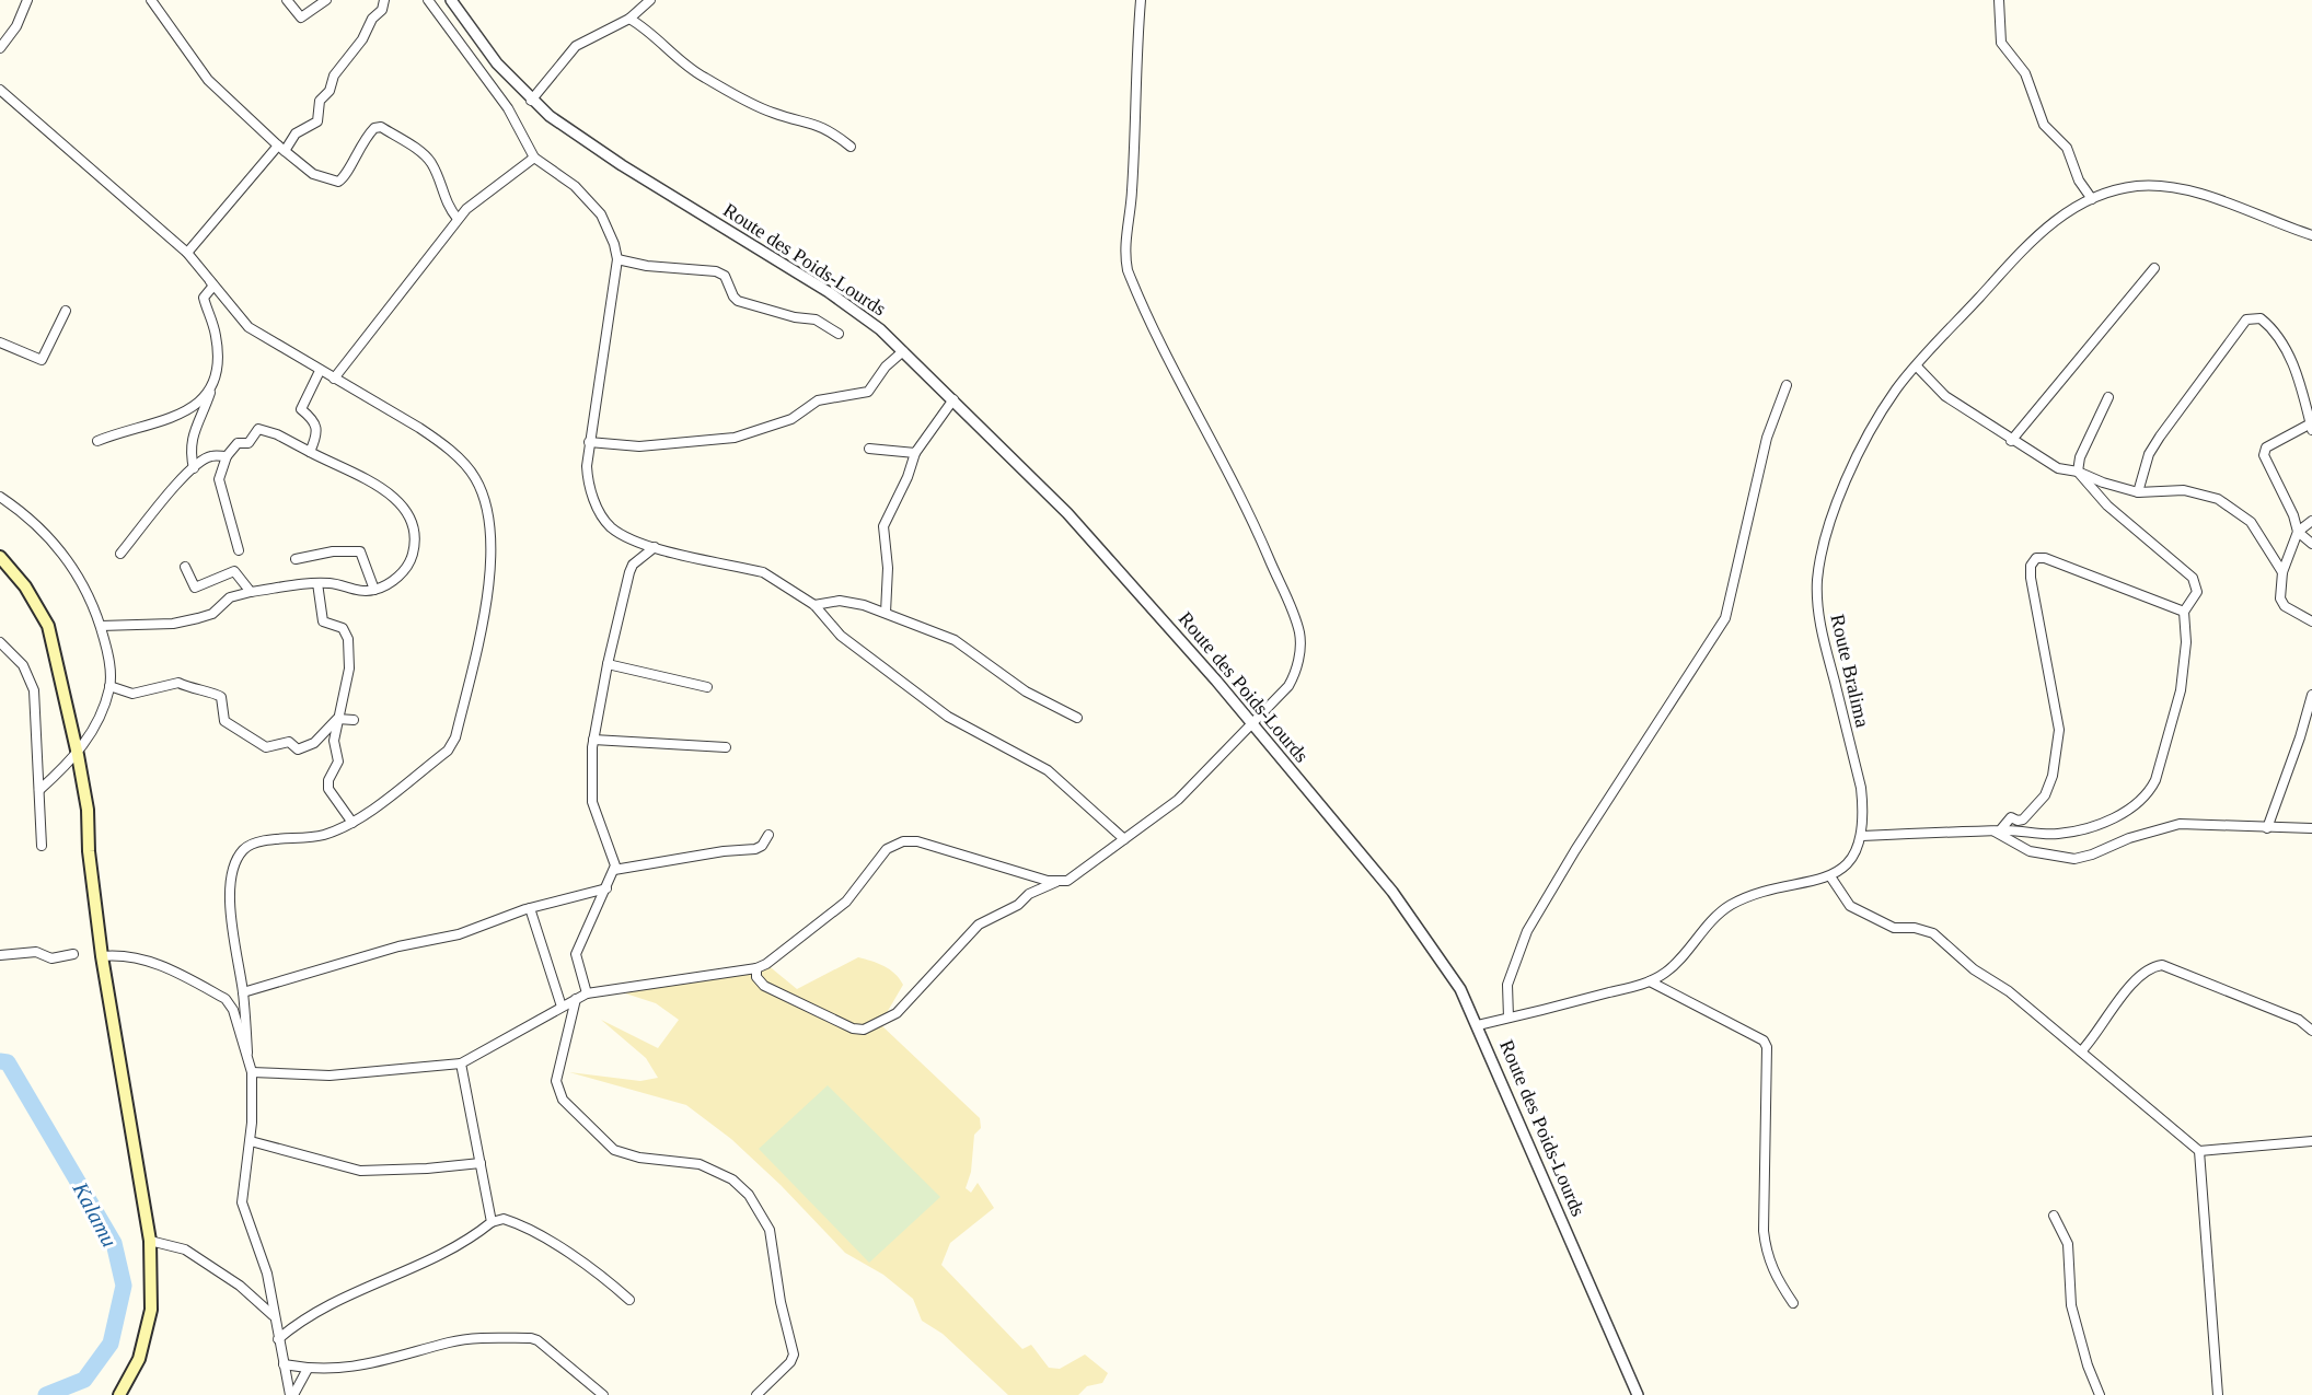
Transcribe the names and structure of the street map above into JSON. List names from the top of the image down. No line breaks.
{"streets":{"street":["Route des Poids-Lourds","Route Bralima"]},"water":["Kalamu"]}
